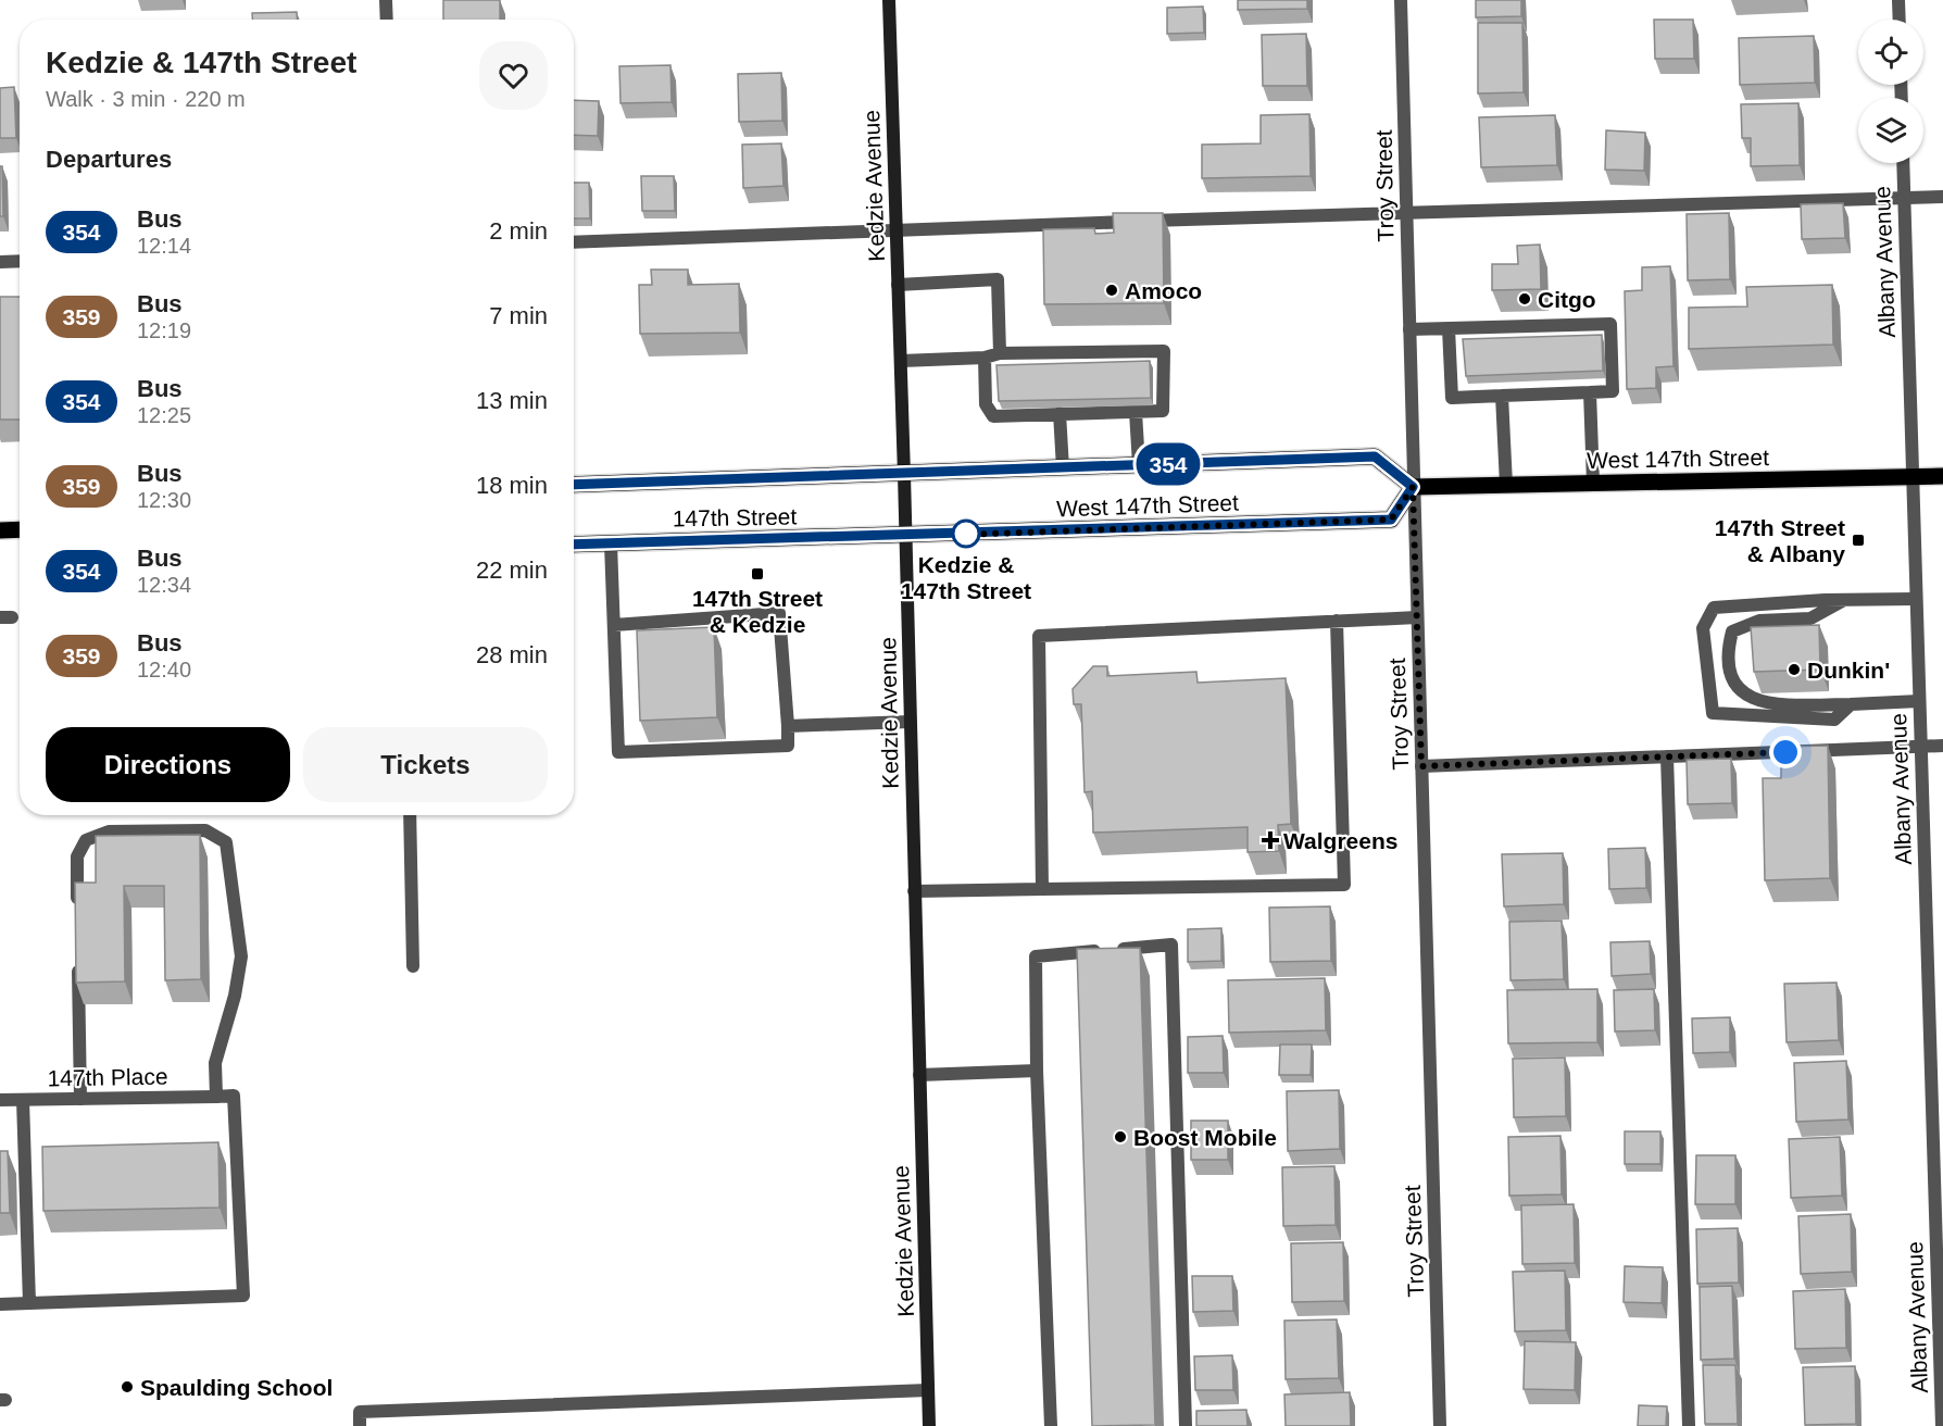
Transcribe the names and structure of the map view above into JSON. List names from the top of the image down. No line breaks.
{"streets":{"main road":["Kedzie Avenue","West 147th Street","147th Street"],"street":["Troy Street","Albany Avenue","147th Place"]},"crossings":[["Kedzie Avenue","West 147th Street"],["Kedzie Avenue","147th Street"],["Troy Street","West 147th Street"],["Albany Avenue","West 147th Street"],["West 147th Street","147th Street"]],"places":{"other":["Amoco","Citgo","Kedzie & 147th Street","Dunkin'","Boost Mobile","Spaulding School"],"transit":["147th Street & Albany","147th Street & Kedzie"],"health":["Walgreens"]},"lines":["bus line 354"],"page":{"on_map":"354","heading":[["Kedzie & 147th Street","Walk · 3 min · 220 m"],"Departures"],"list":[{"mark":"354","name":"Bus","note":"12:14","value":"2 min"},{"mark":"359","name":"Bus","note":"12:19","value":"7 min"},{"mark":"354","name":"Bus","note":"12:25","value":"13 min"},{"mark":"359","name":"Bus","note":"12:30","value":"18 min"},{"mark":"354","name":"Bus","note":"12:34","value":"22 min"},{"mark":"359","name":"Bus","note":"12:40","value":"28 min"}],"buttons":["Directions","Tickets"]}}
